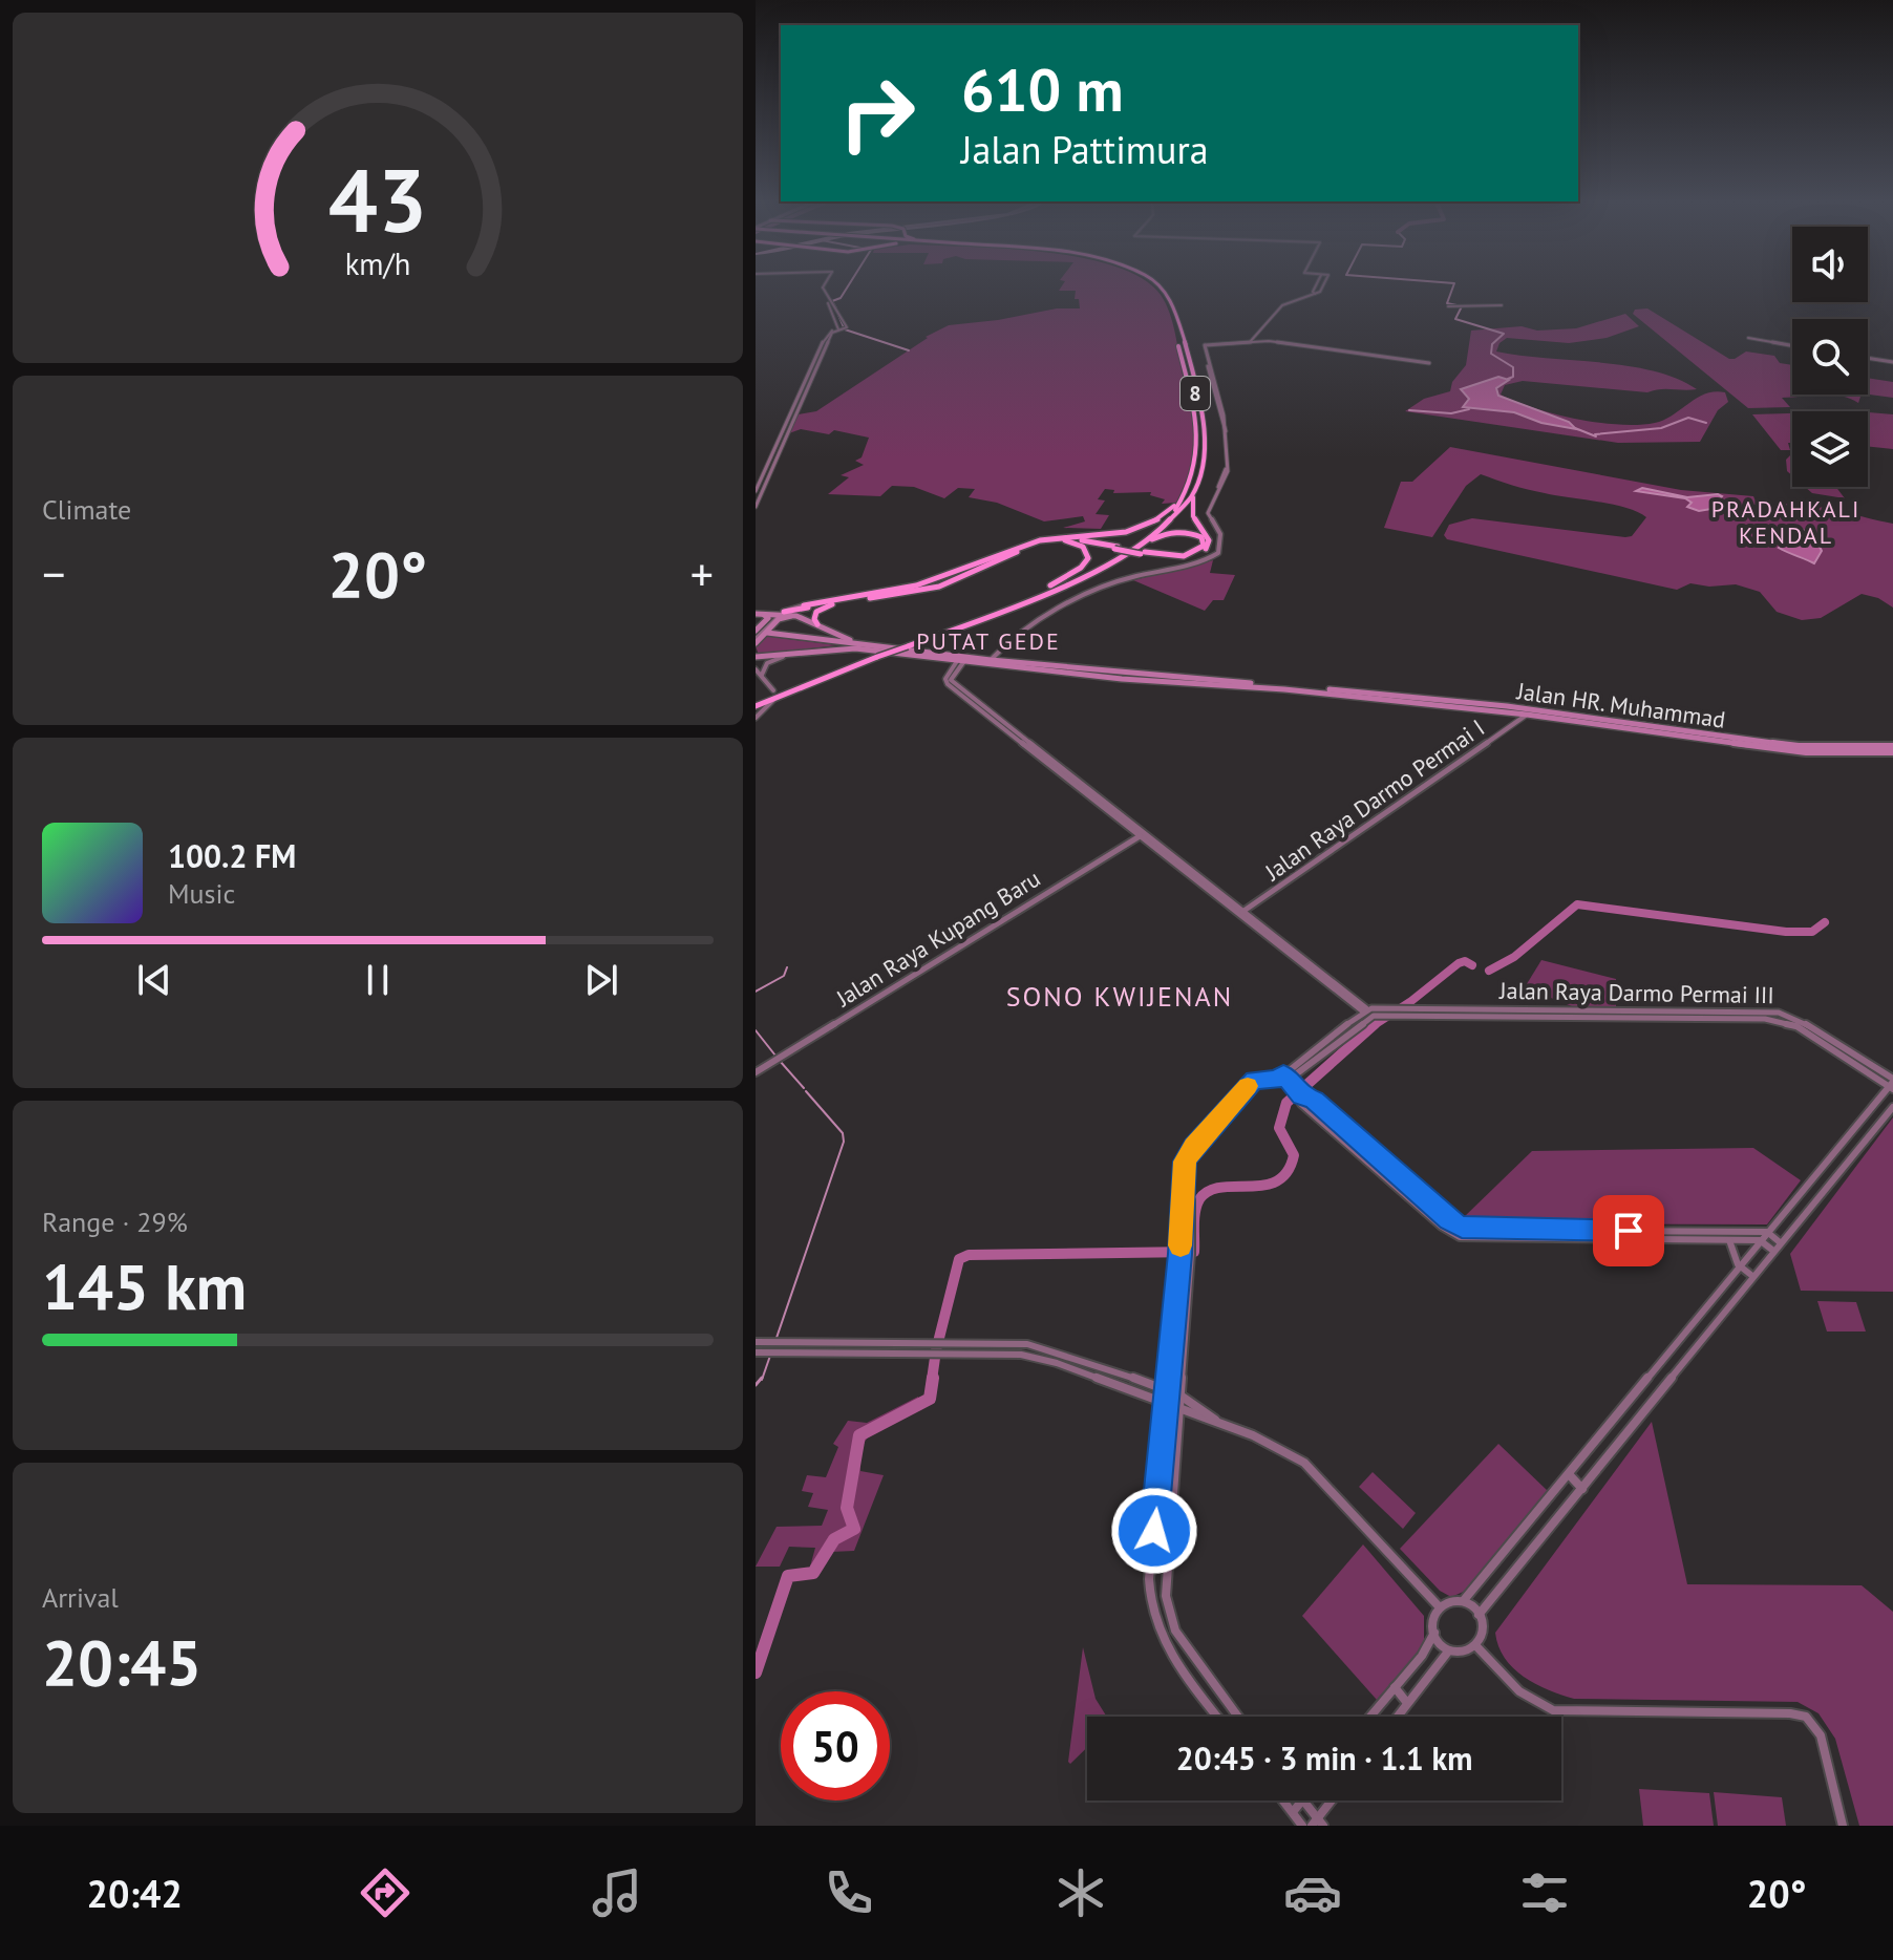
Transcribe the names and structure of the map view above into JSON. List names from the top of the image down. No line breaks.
{"streets":{"highway":["8"],"main road":["Jalan HR. Muhammad"],"street":["Jalan Raya Darmo Permai I","Jalan Raya Kupang Baru","Jalan Raya Darmo Permai III"]},"crossings":[["Jalan HR. Muhammad","Jalan Raya Darmo Permai I"]],"districts":["PRADAHKALI KENDAL","PUTAT GEDE","SONO KWIJENAN"],"page":{"turn":["610 m","Jalan Pattimura"],"tile":["Climate",["Range · 29%","145 km"],["Arrival","20:45"]],"heat":["−","20°","+"],"song":["100.2 FM","Music"],"limit":"50","trip":"20:45 · 3 min · 1.1 km","tabs":["20:42","20°"],"gauge":["43","km/h"]}}
